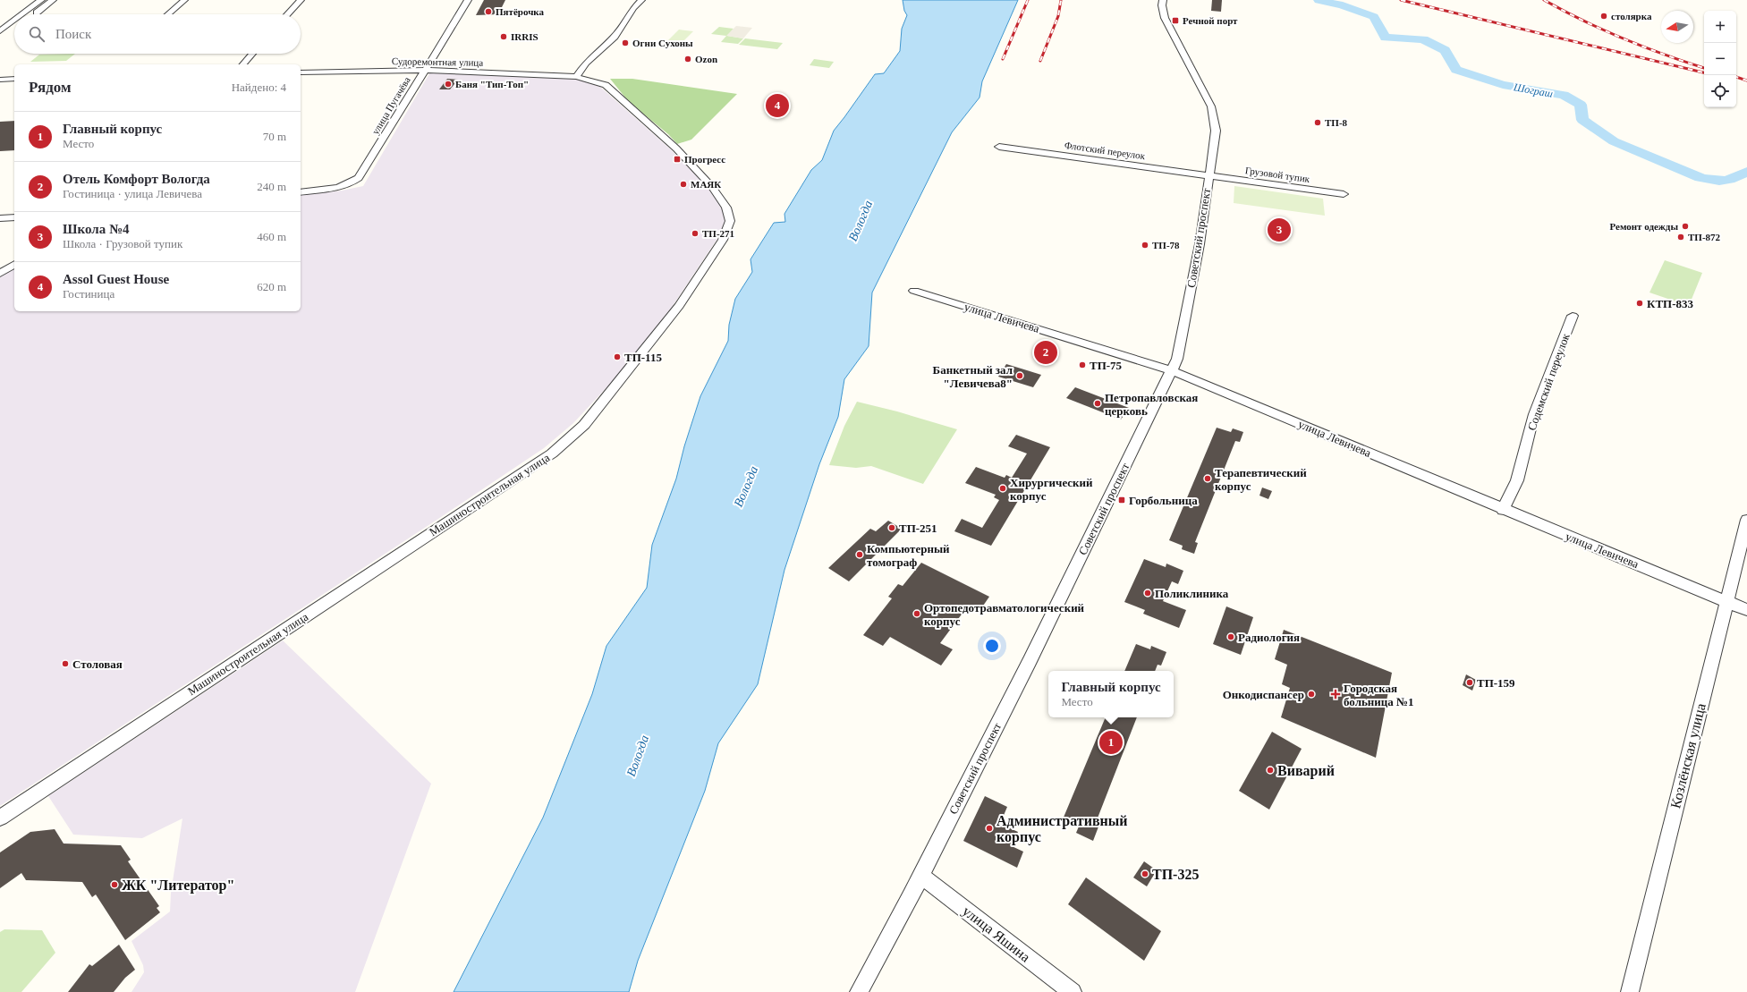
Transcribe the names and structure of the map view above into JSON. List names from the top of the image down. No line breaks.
{"streets":{"street":["Судоремонтная улица","улица Пугачёва","Флотский переулок","Грузовой тупик","Советский проспект","улица Левичева","Содемский переулок","Машиностроительная улица","Козлёнская улица","улица Яшина"]},"crossings":[["Судоремонтная улица","улица Пугачёва"],["Судоремонтная улица","Машиностроительная улица"],["Флотский переулок","Грузовой тупик"],["Флотский переулок","Советский проспект"],["Грузовой тупик","Советский проспект"],["Советский проспект","улица Левичева"],["Советский проспект","улица Яшина"],["улица Левичева","Содемский переулок"],["улица Левичева","Козлёнская улица"]],"water":["Шограш","Вологда"],"places":{"other":["Пятёрочка","столярка","IRRIS","Огни Сухоны","Ozon","Баня \"Тип-Топ\"","ТП-8","МАЯК","Ремонт одежды","ТП-271","ТП-872","ТП-78","КТП-833","ТП-115","ТП-75","Банкетный зал \"Левичева8\"","Петропавловская церковь","Терапевтический корпус","Хирургический корпус","ТП-251","Компьютерный томограф","Поликлиника","Ортопедотравматологический корпус","Радиология","Столовая","ТП-159","Онкодиспансер","Виварий","Административный корпус","ТП-325","ЖК \"Литератор\""],"transit":["Речной порт","Прогресс","Горбольница"],"health":["Городская больница №1"]},"north":"left","page":{"map_buttons":["+","−"],"search":"Поиск","heading":["Рядом","Найдено: 4"],"pins":["4","3","2","1"],"list":[{"mark":"1","name":"Главный корпус","note":"Место","value":"70 m"},{"mark":"2","name":"Отель Комфорт Вологда","note":"Гостиница · улица Левичева","value":"240 m"},{"mark":"3","name":"Школа №4","note":"Школа · Грузовой тупик","value":"460 m"},{"mark":"4","name":"Assol Guest House","note":"Гостиница","value":"620 m"}],"popup":["Главный корпус","Место"]}}
